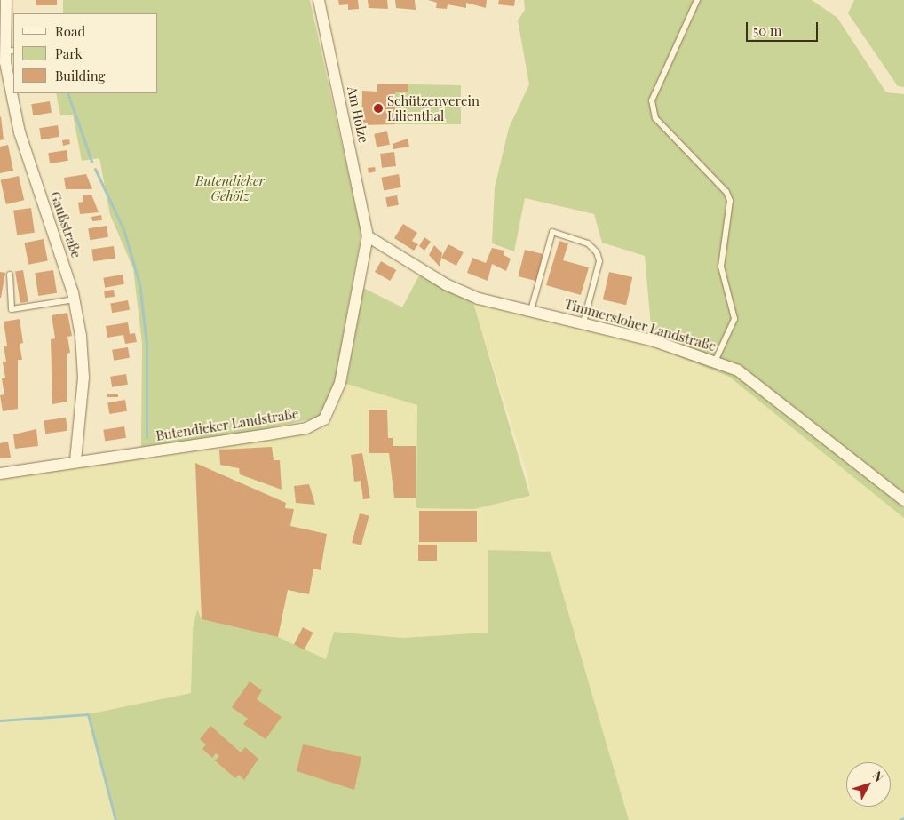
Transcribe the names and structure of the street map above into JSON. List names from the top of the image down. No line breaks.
{"streets":{"street":["Am Holze","Gaußstraße","Timmersloher Landstraße","Butendieker Landstraße"]},"crossings":[["Am Holze","Timmersloher Landstraße"],["Am Holze","Butendieker Landstraße"],["Gaußstraße","Butendieker Landstraße"],["Timmersloher Landstraße","Butendieker Landstraße"]],"parks":["Butendieker Gehölz"],"places":["Schützenverein Lilienthal"],"legend":["Road","Park","Building"],"scale_bar":"50 m","north":"top right"}
